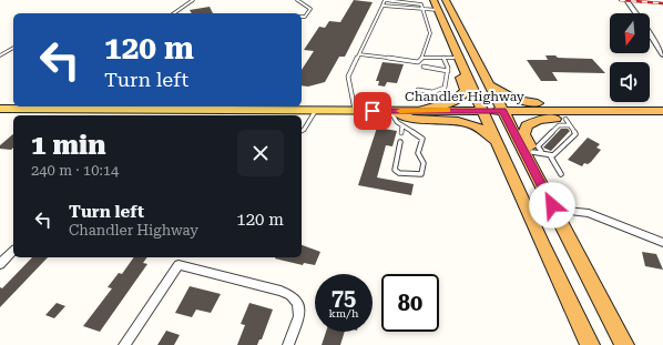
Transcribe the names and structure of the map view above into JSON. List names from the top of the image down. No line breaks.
{"streets":{"highway":["Chandler Highway"]},"north":"bottom","page":{"turn":["120 m","Turn left"],"heading":["1 min","240 m · 10:14"],"list":[{"name":"Turn left","note":"Chandler Highway","value":"120 m"}],"speed":"75 km/h","limit":"80"}}
